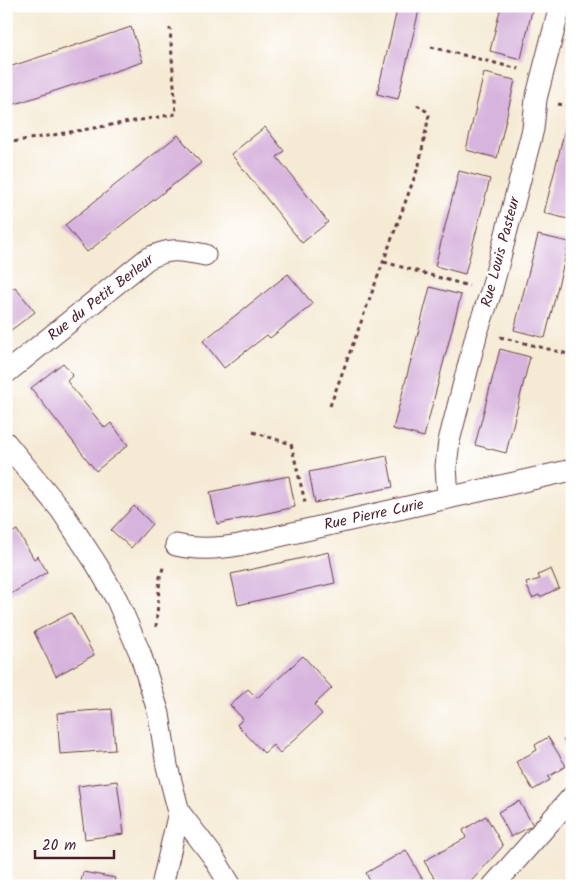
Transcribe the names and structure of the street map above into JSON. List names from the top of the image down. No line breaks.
{"streets":{"street":["Rue Louis Pasteur","Rue du Petit Berleur","Rue Pierre Curie"]},"crossings":[["Rue Louis Pasteur","Rue Pierre Curie"]],"scale_bar":"20 m"}
